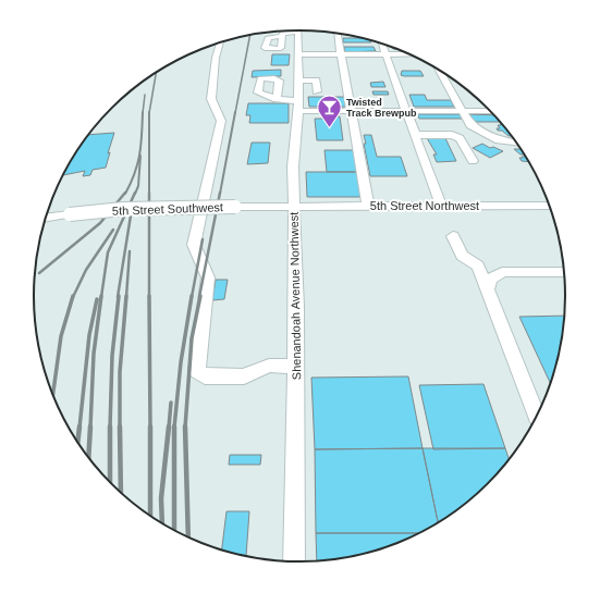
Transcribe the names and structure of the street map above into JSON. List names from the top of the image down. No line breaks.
{"streets":{"street":["5th Street Northwest","5th Street Southwest","Shenandoah Avenue Northwest"]},"crossings":[["5th Street Northwest","5th Street Southwest"],["5th Street Northwest","Shenandoah Avenue Northwest"],["5th Street Southwest","Shenandoah Avenue Northwest"]],"places":{"bar":["Twisted Track Brewpub"]}}
